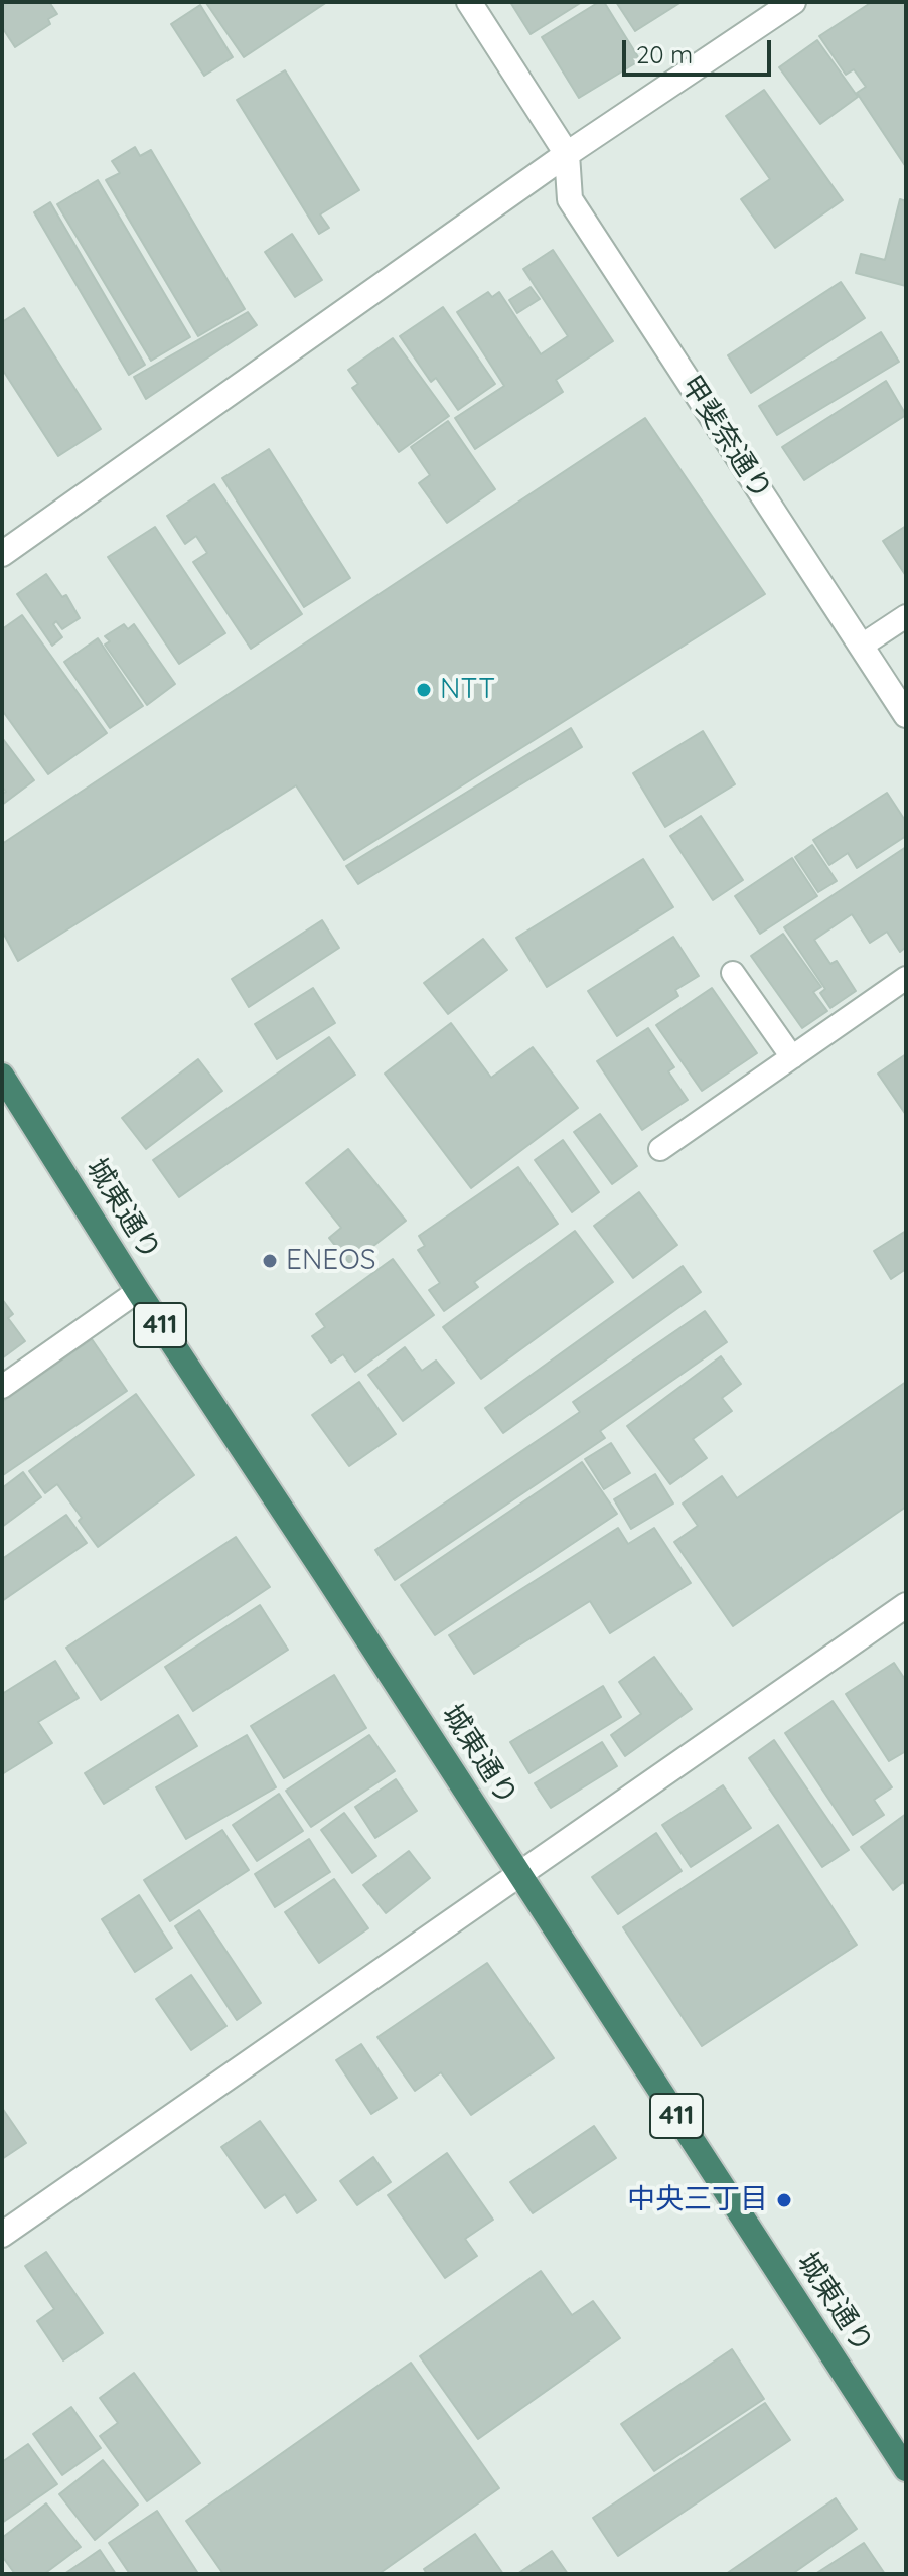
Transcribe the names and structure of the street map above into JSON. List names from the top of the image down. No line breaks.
{"streets":{"highway":["城東通り","411"],"street":["甲斐奈通り"]},"places":["NTT","ENEOS","中央三丁目"],"scale_bar":"20 m"}
